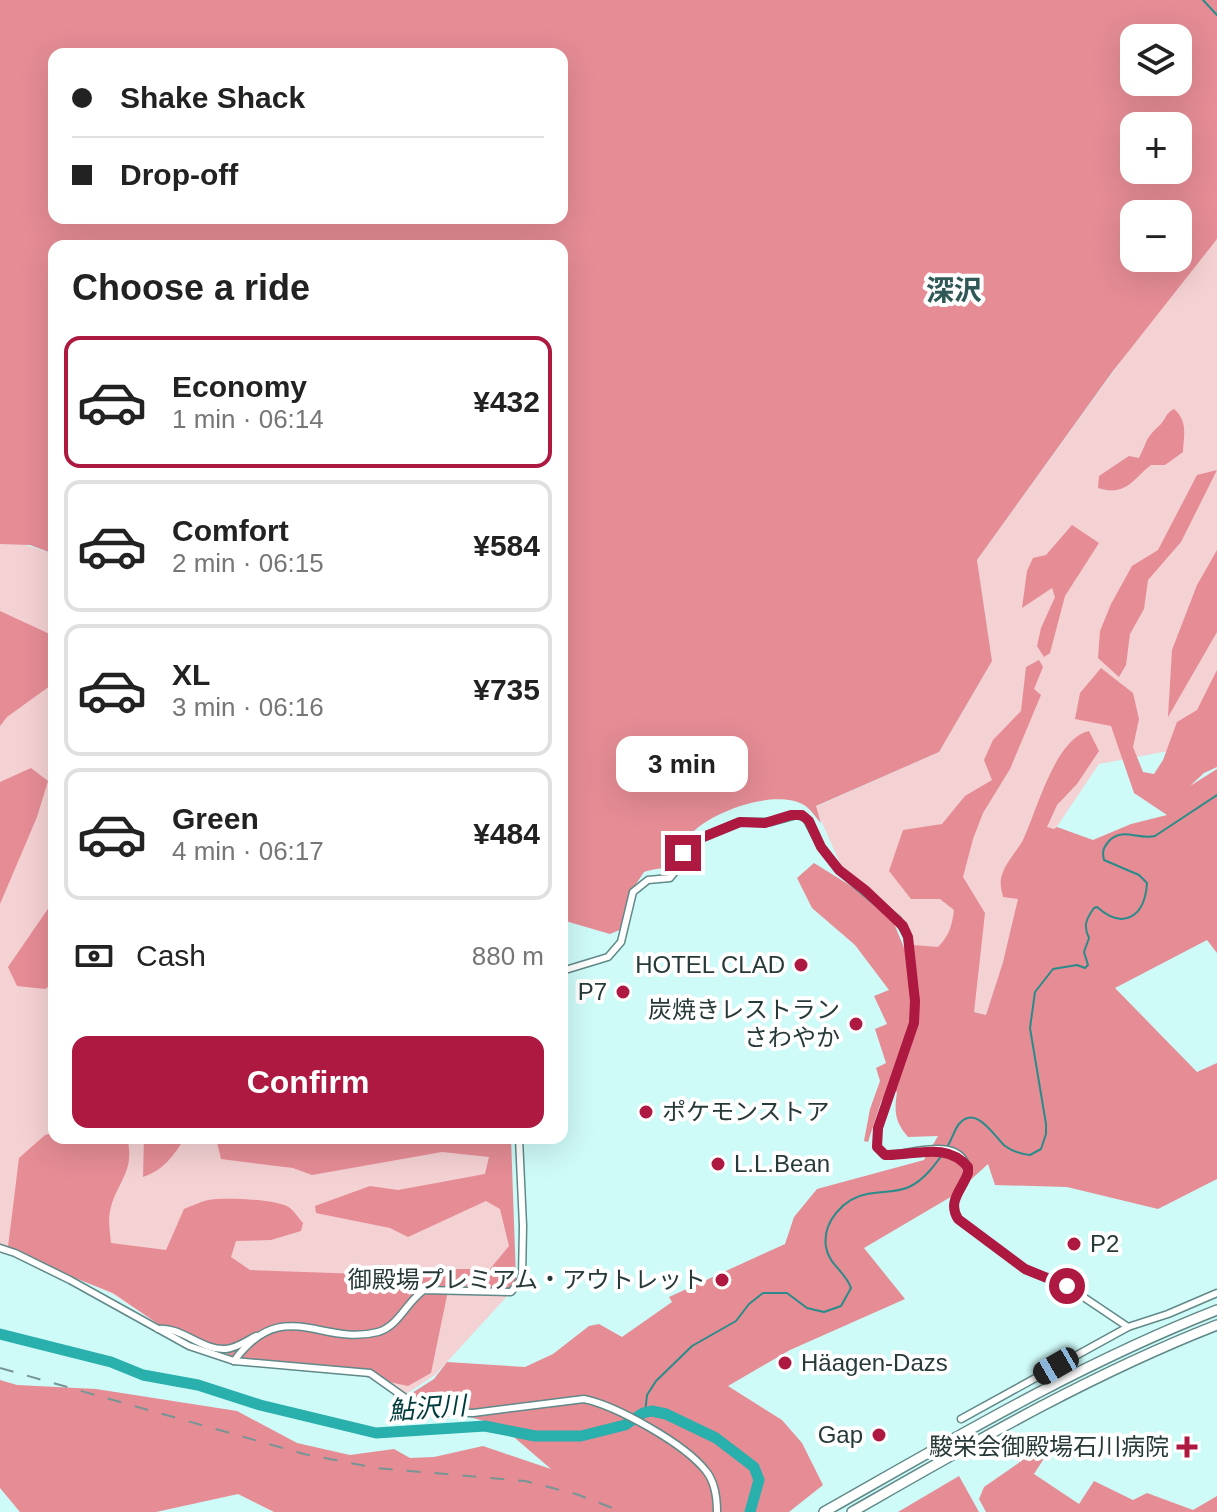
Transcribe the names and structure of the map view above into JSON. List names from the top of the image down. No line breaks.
{"districts":["深沢"],"water":["鮎沢川"],"places":{"other":["HOTEL CLAD","P7","炭焼きレストラン さわやか","ポケモンストア","L.L.Bean","P2","御殿場プレミアム・アウトレット","Häagen-Dazs","Gap"],"health":["駿栄会御殿場石川病院"]},"page":{"map_buttons":["+","−"],"banner":["Shake Shack","Drop-off"],"heading":"Choose a ride","list":[{"name":"Economy","note":"1 min · 06:14","value":"¥432"},{"name":"Comfort","note":"2 min · 06:15","value":"¥584"},{"name":"XL","note":"3 min · 06:16","value":"¥735"},{"name":"Green","note":"4 min · 06:17","value":"¥484"}],"bubble":"3 min","pay":["Cash","880 m"],"buttons":"Confirm"}}
